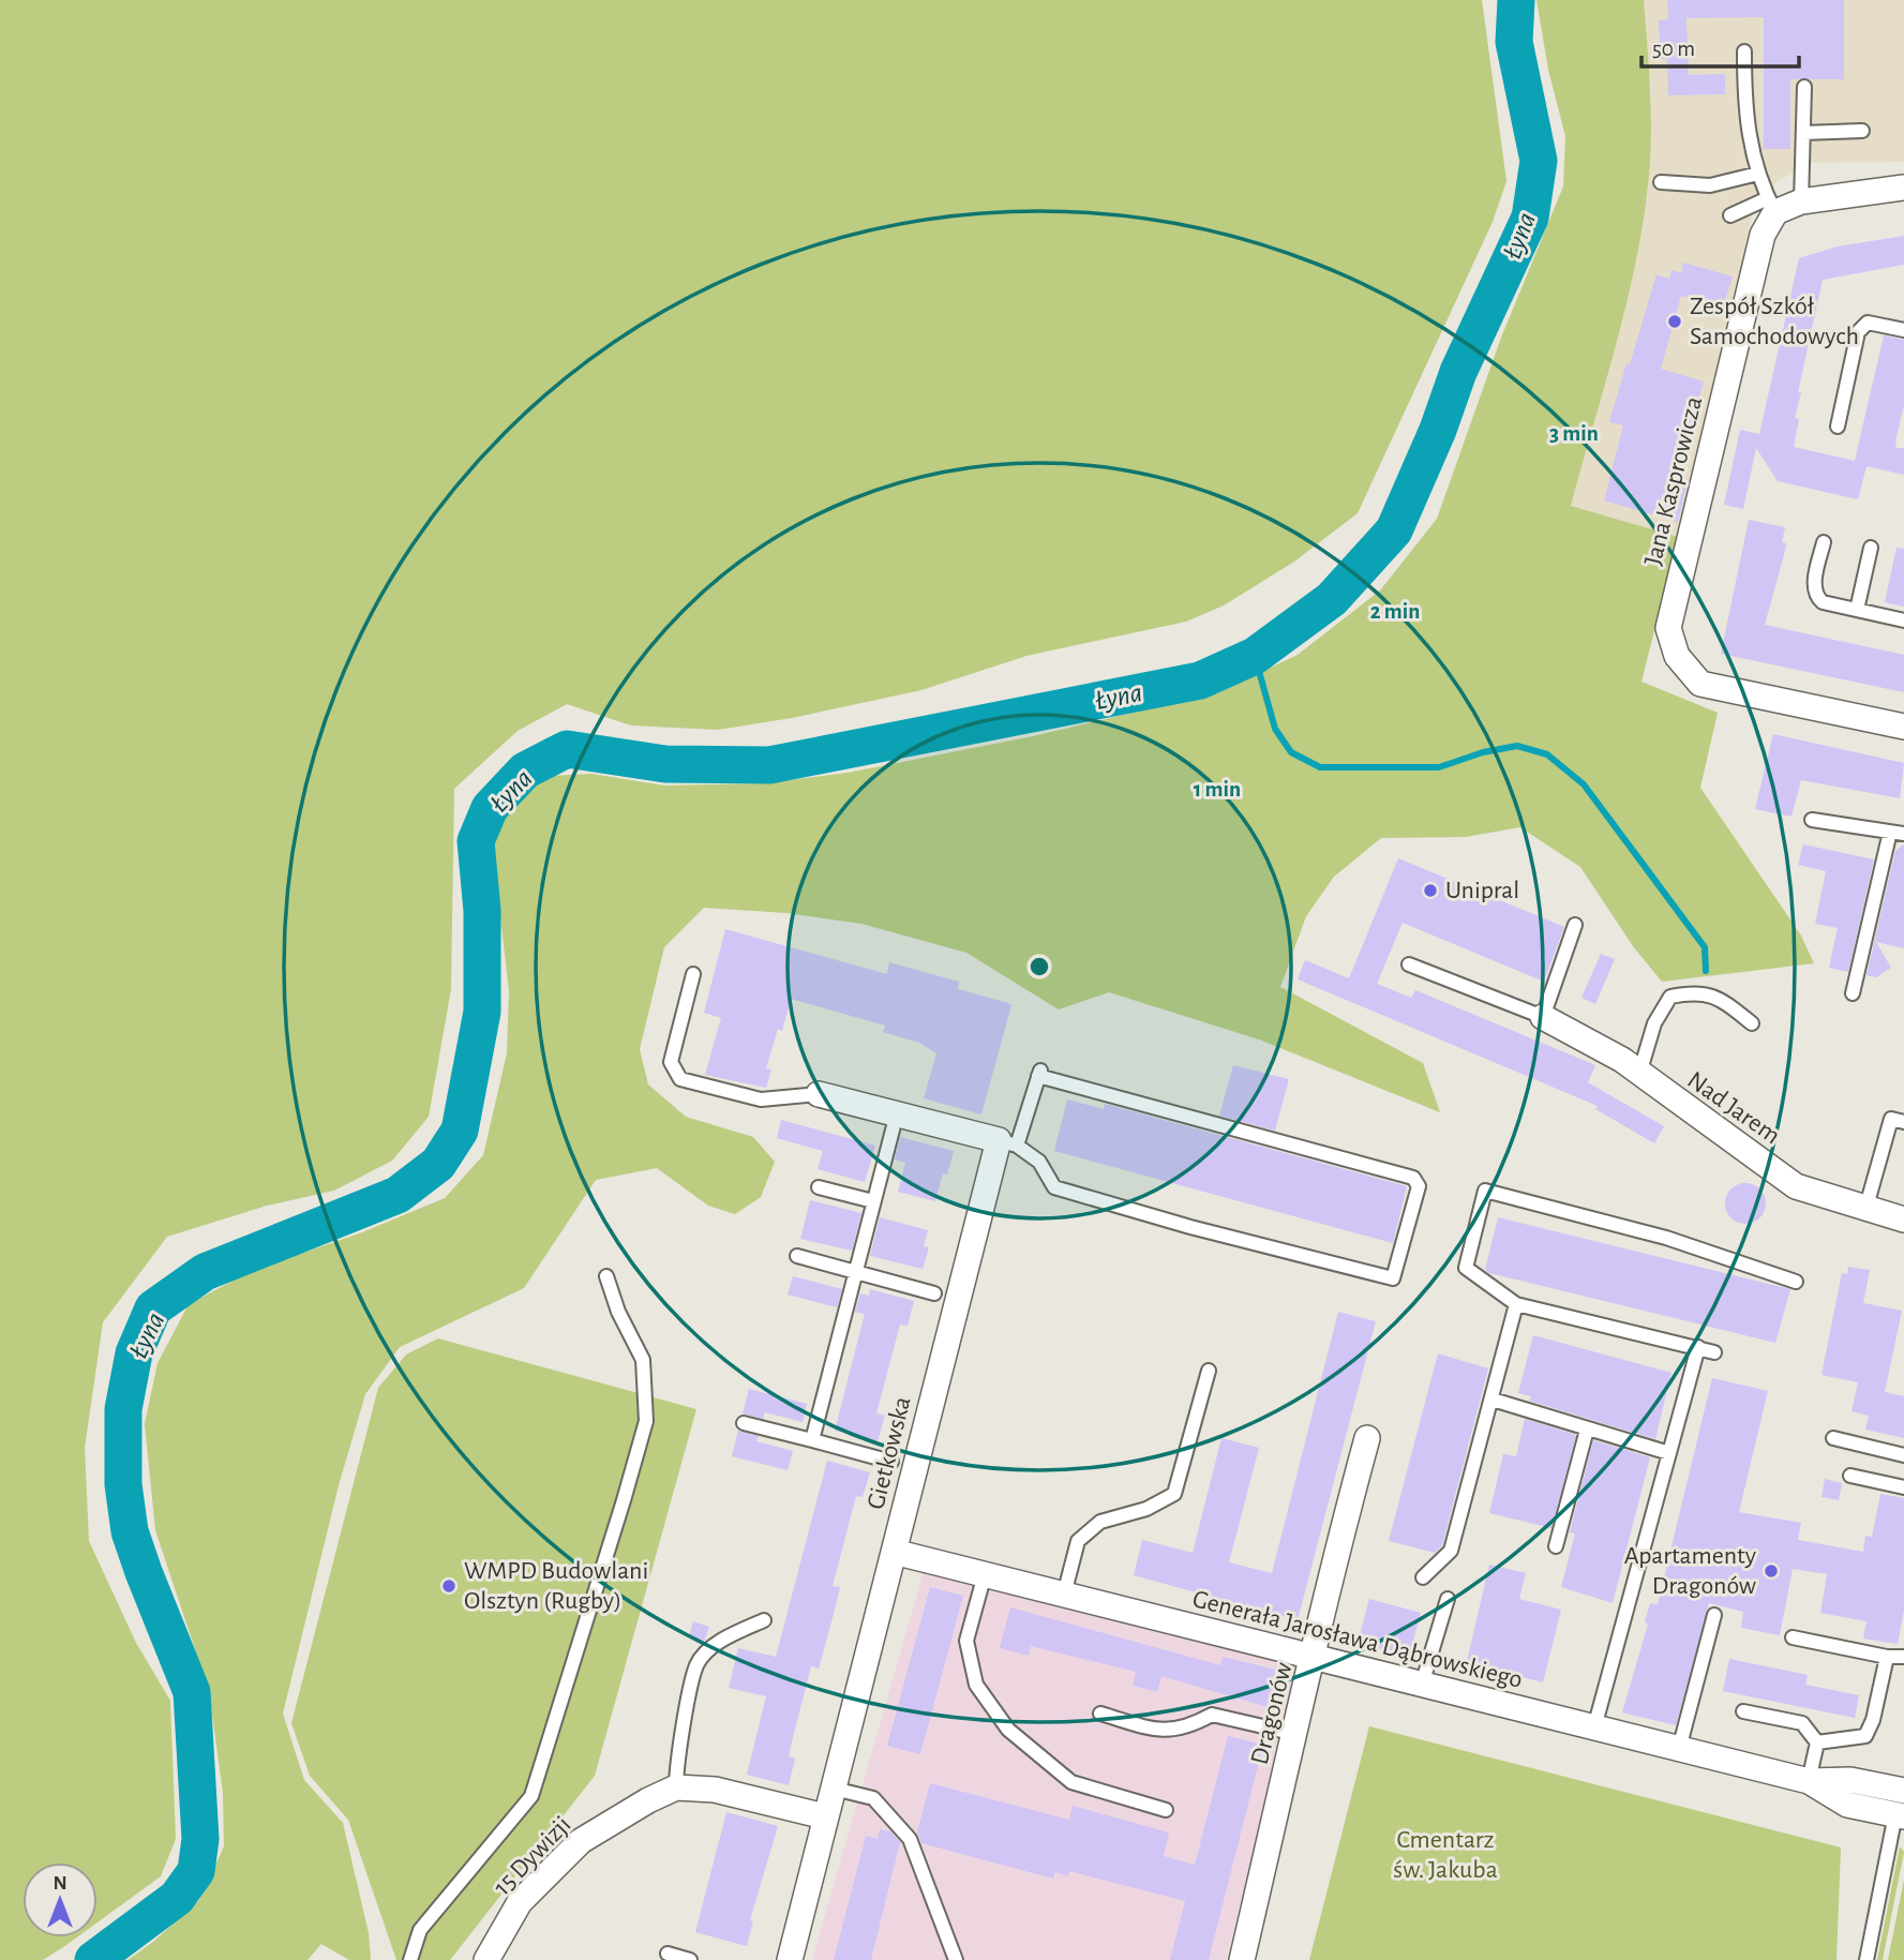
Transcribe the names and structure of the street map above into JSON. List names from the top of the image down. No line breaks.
{"streets":{"street":["Jana Kasprowicza","Nad Jarem","Gietkowska","Generała Jarosława Dąbrowskiego","Dragonów","15 Dywizji"]},"crossings":[["Gietkowska","Generała Jarosława Dąbrowskiego"],["Gietkowska","15 Dywizji"],["Generała Jarosława Dąbrowskiego","Dragonów"]],"water":["Łyna"],"parks":["Cmentarz św. Jakuba"],"places":["Zespół Szkół Samochodowych","Unipral","Apartamenty Dragonów","WMPD Budowlani Olsztyn (Rugby)"],"scale_bar":"50 m","north":"top","rings":["3 min","2 min","1 min"]}
